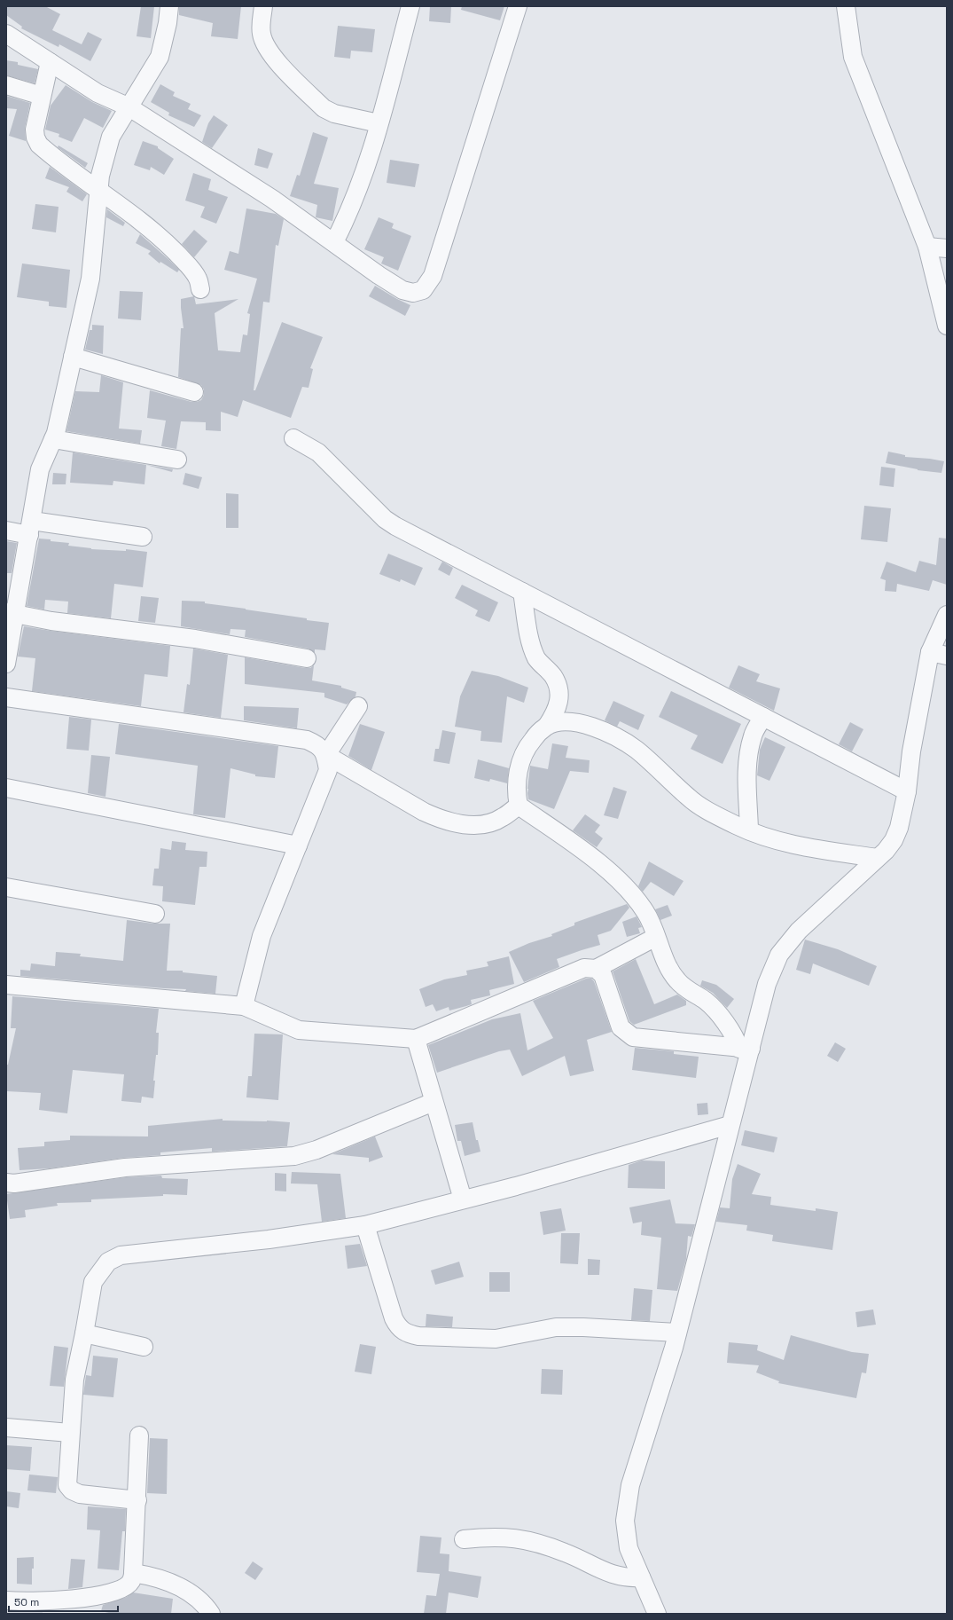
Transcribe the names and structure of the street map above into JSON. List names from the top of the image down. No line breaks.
{"scale_bar":"50 m"}
